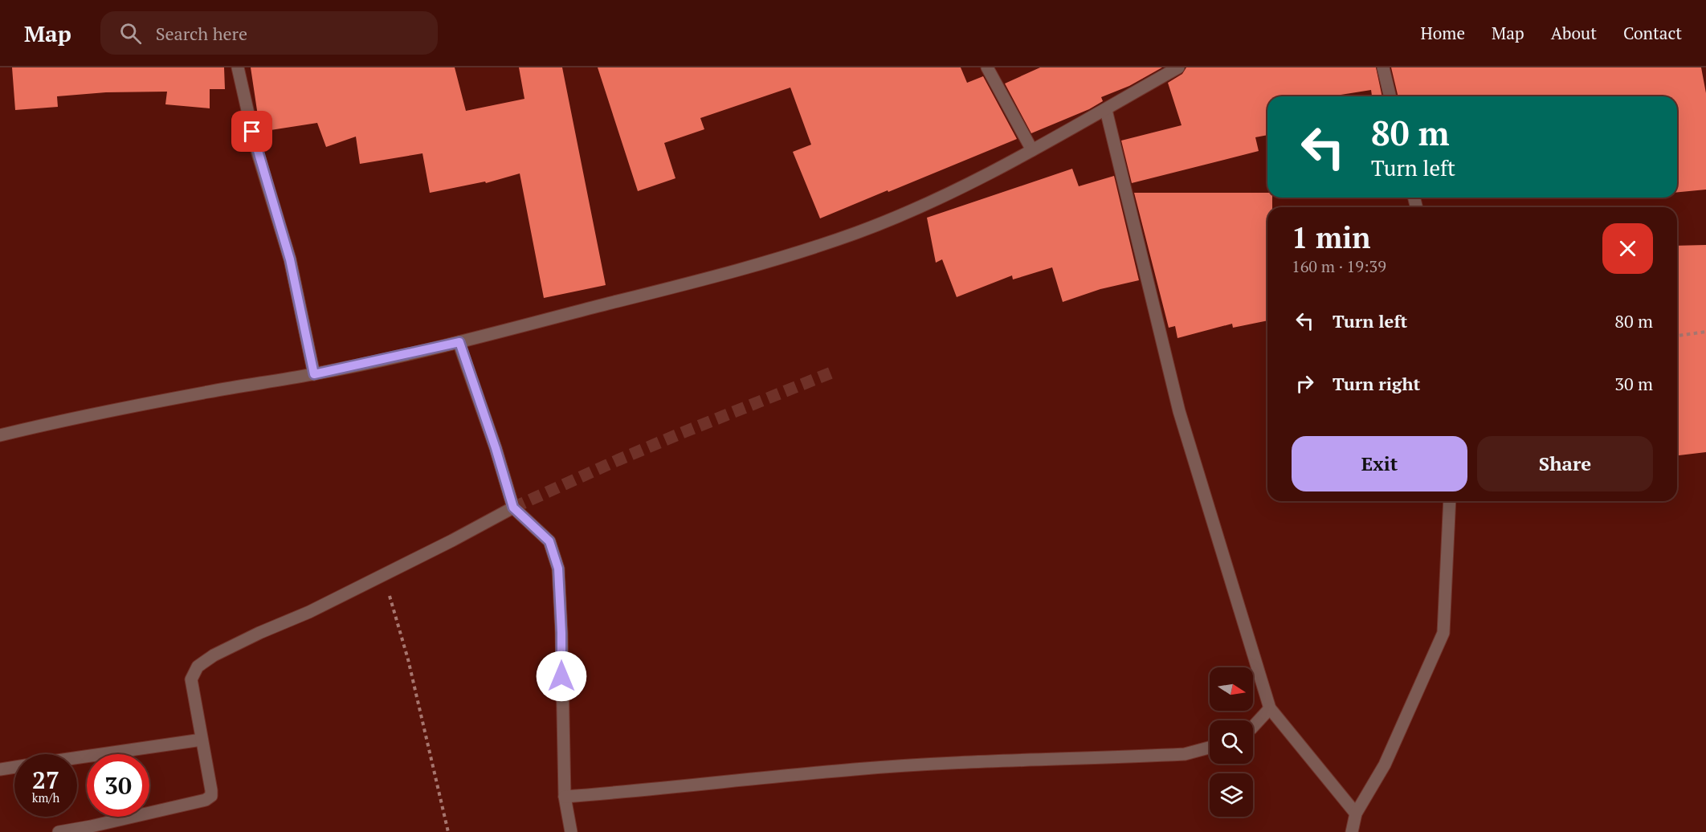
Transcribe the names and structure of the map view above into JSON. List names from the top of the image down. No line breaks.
{"north":"right","page":{"header":"Map","search":"Search here","nav":["Home","Map","About","Contact"],"turn":["80 m","Turn left"],"heading":["1 min","160 m · 19:39"],"list":[{"name":"Turn left","value":"80 m"},{"name":"Turn right","value":"30 m"}],"buttons":["Exit","Share"],"speed":"27 km/h","limit":"30"}}
